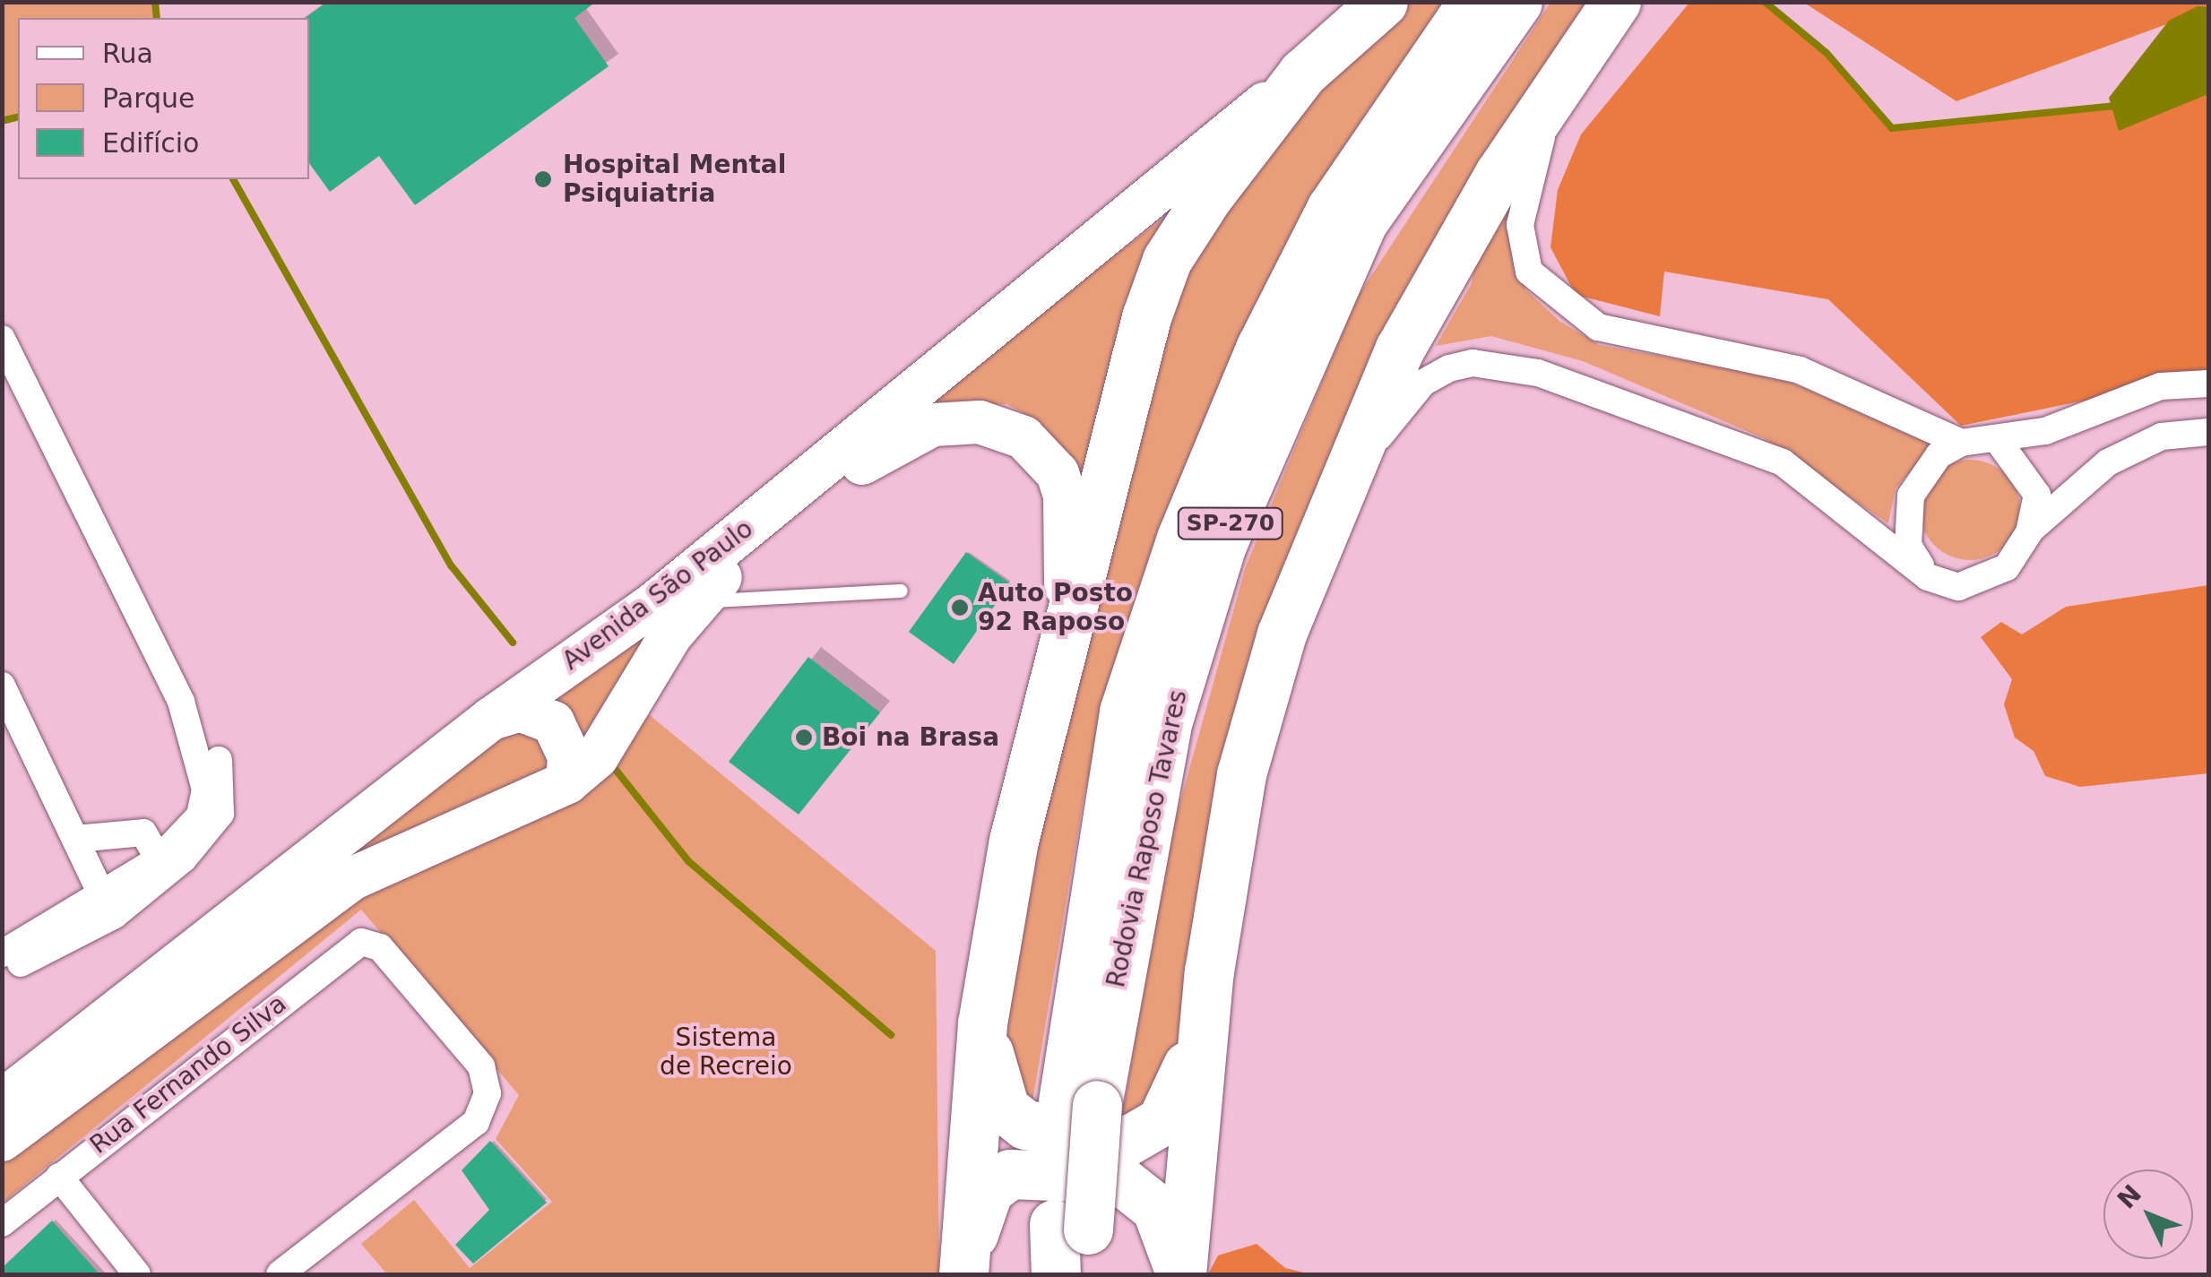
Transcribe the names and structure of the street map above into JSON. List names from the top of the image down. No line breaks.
{"streets":{"highway":["SP-270","Rodovia Raposo Tavares"],"main road":["Avenida São Paulo"],"street":["Rua Fernando Silva"]},"parks":["Sistema de Recreio"],"places":["Hospital Mental Psiquiatria","Auto Posto 92 Raposo","Boi na Brasa"],"legend":["Rua","Parque","Edifício"],"north":"top left"}
